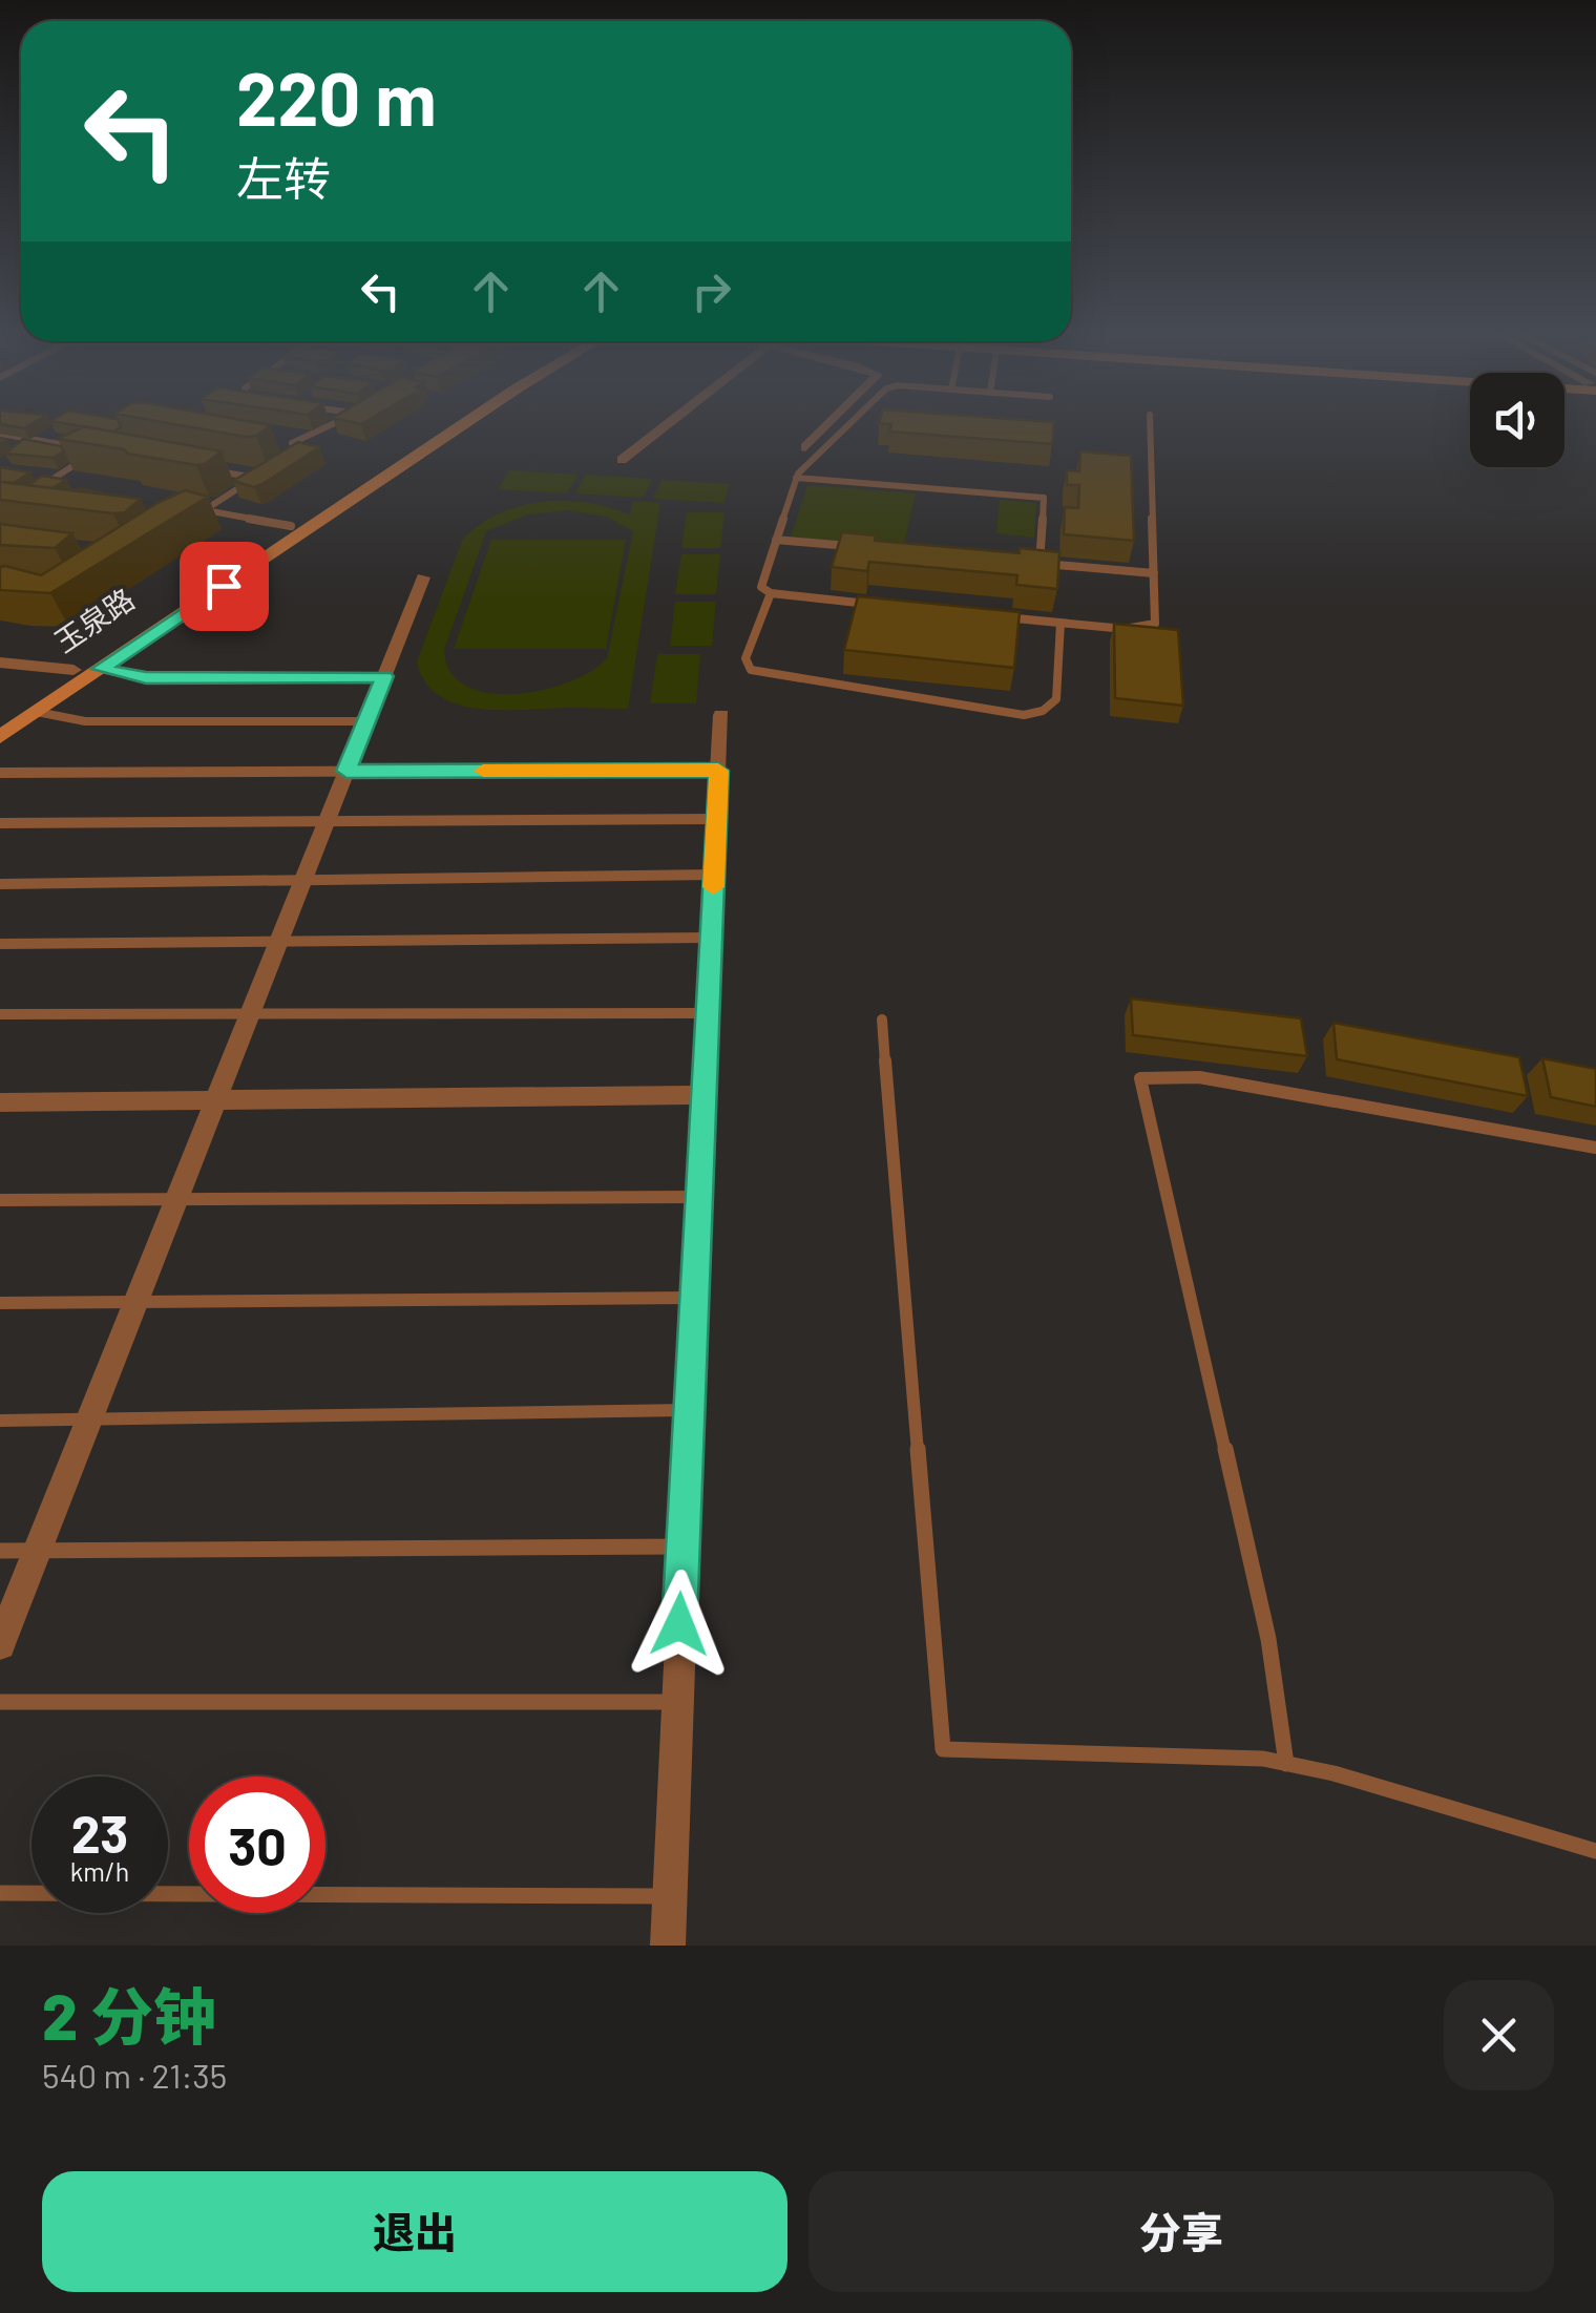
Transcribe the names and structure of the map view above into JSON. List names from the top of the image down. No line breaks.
{"streets":{"street":["玉泉路"]},"page":{"turn":["220 m","左转"],"speed":"23 km/h","limit":"30","heading":["2 分钟","540 m · 21:35"],"buttons":["退出","分享"]}}
